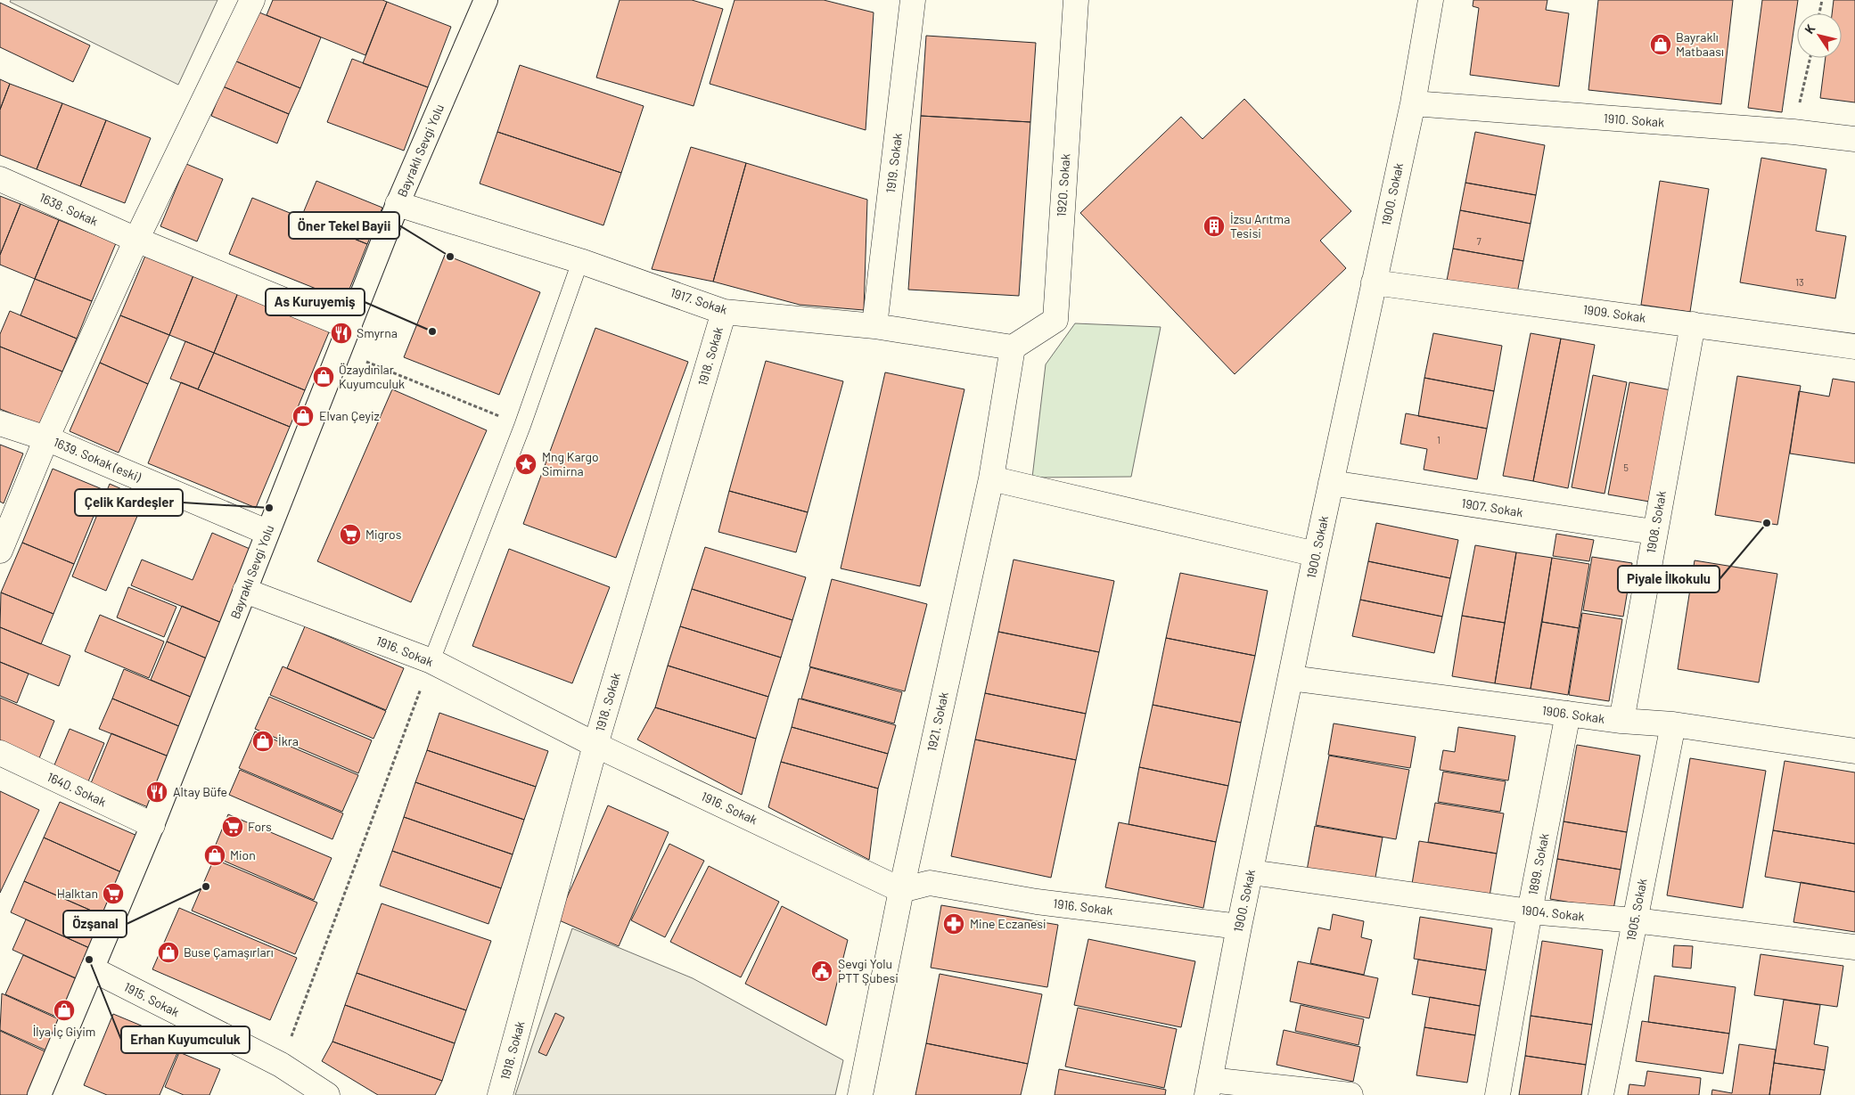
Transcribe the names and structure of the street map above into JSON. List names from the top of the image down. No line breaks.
{"streets":{"street":["1910. Sokak","Bayraklı Sevgi Yolu","1919. Sokak","1920. Sokak","1900. Sokak","1638. Sokak","1917. Sokak","1909. Sokak","1918. Sokak","1639. Sokak (eski)","1907. Sokak","1908. Sokak","1916. Sokak","1906. Sokak","1921. Sokak","1640. Sokak","1899. Sokak","1905. Sokak","1904. Sokak","1915. Sokak"]},"crossings":[["1910. Sokak","1900. Sokak"],["Bayraklı Sevgi Yolu","1638. Sokak"],["Bayraklı Sevgi Yolu","1917. Sokak"],["Bayraklı Sevgi Yolu","1639. Sokak (eski)"],["Bayraklı Sevgi Yolu","1916. Sokak"],["Bayraklı Sevgi Yolu","1640. Sokak"],["Bayraklı Sevgi Yolu","1915. Sokak"],["1919. Sokak","1917. Sokak"],["1920. Sokak","1917. Sokak"],["1920. Sokak","1921. Sokak"],["1900. Sokak","1909. Sokak"],["1900. Sokak","1907. Sokak"],["1900. Sokak","1916. Sokak"],["1900. Sokak","1906. Sokak"],["1900. Sokak","1904. Sokak"],["1917. Sokak","1918. Sokak"],["1917. Sokak","1921. Sokak"],["1909. Sokak","1908. Sokak"],["1918. Sokak","1916. Sokak"],["1907. Sokak","1908. Sokak"],["1908. Sokak","1906. Sokak"],["1916. Sokak","1921. Sokak"],["1906. Sokak","1899. Sokak"],["1906. Sokak","1905. Sokak"],["1899. Sokak","1904. Sokak"],["1905. Sokak","1904. Sokak"]],"places":{"shop":["Bayraklı Matbaası","Özaydınlar Kuyumculuk","Elvan Çeyiz","İkra","Mion","Buse Çamaşırları","İlya İç Giyim"],"building":["İzsu Arıtma Tesisi"],"other":["Öner Tekel Bayii","As Kuruyemiş","Çelik Kardeşler","Piyale İlkokulu","Özşanal","Erhan Kuyumculuk"],"restaurant":["Smyrna","Altay Büfe"],"place":["Mng Kargo Simirna"],"supermarket":["Migros","Fors","Halktan"],"pharmacy":["Mine Eczanesi"],"public building":["Sevgi Yolu PTT Şubesi"]},"house_numbers":["7","13","1","5"],"north":"top left"}
